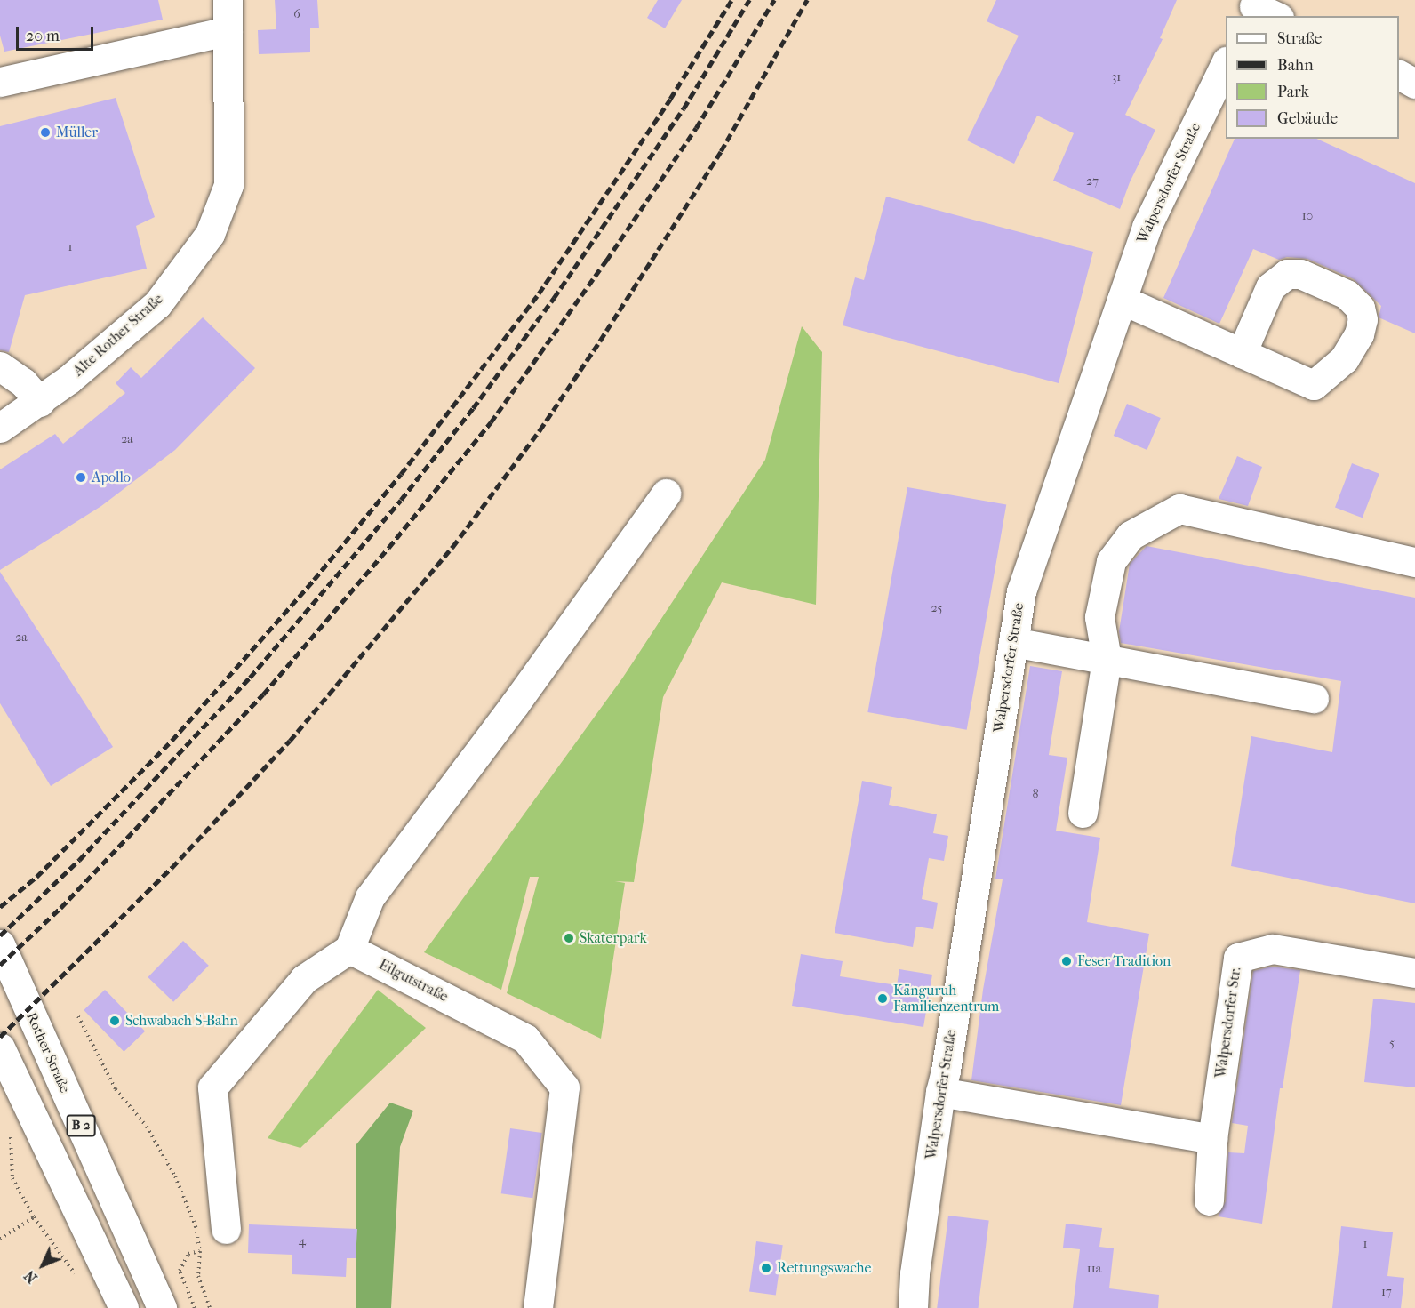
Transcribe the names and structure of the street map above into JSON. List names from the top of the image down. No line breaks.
{"streets":{"street":["Walpersdorfer Straße","Alte Rother Straße","Eilgutstraße","Walpersdorfer Str.","Rother Straße","B 2"]},"places":["Müller","Apollo","Skaterpark","Feser Tradition","Känguruh Familienzentrum","Schwabach S-Bahn","Rettungswache"],"house_numbers":["6","31","27","10","1","2a","25","2a","8","5","4","1","11a","17"],"legend":["Straße","Bahn","Park","Gebäude"],"scale_bar":"20 m","north":"bottom left"}
